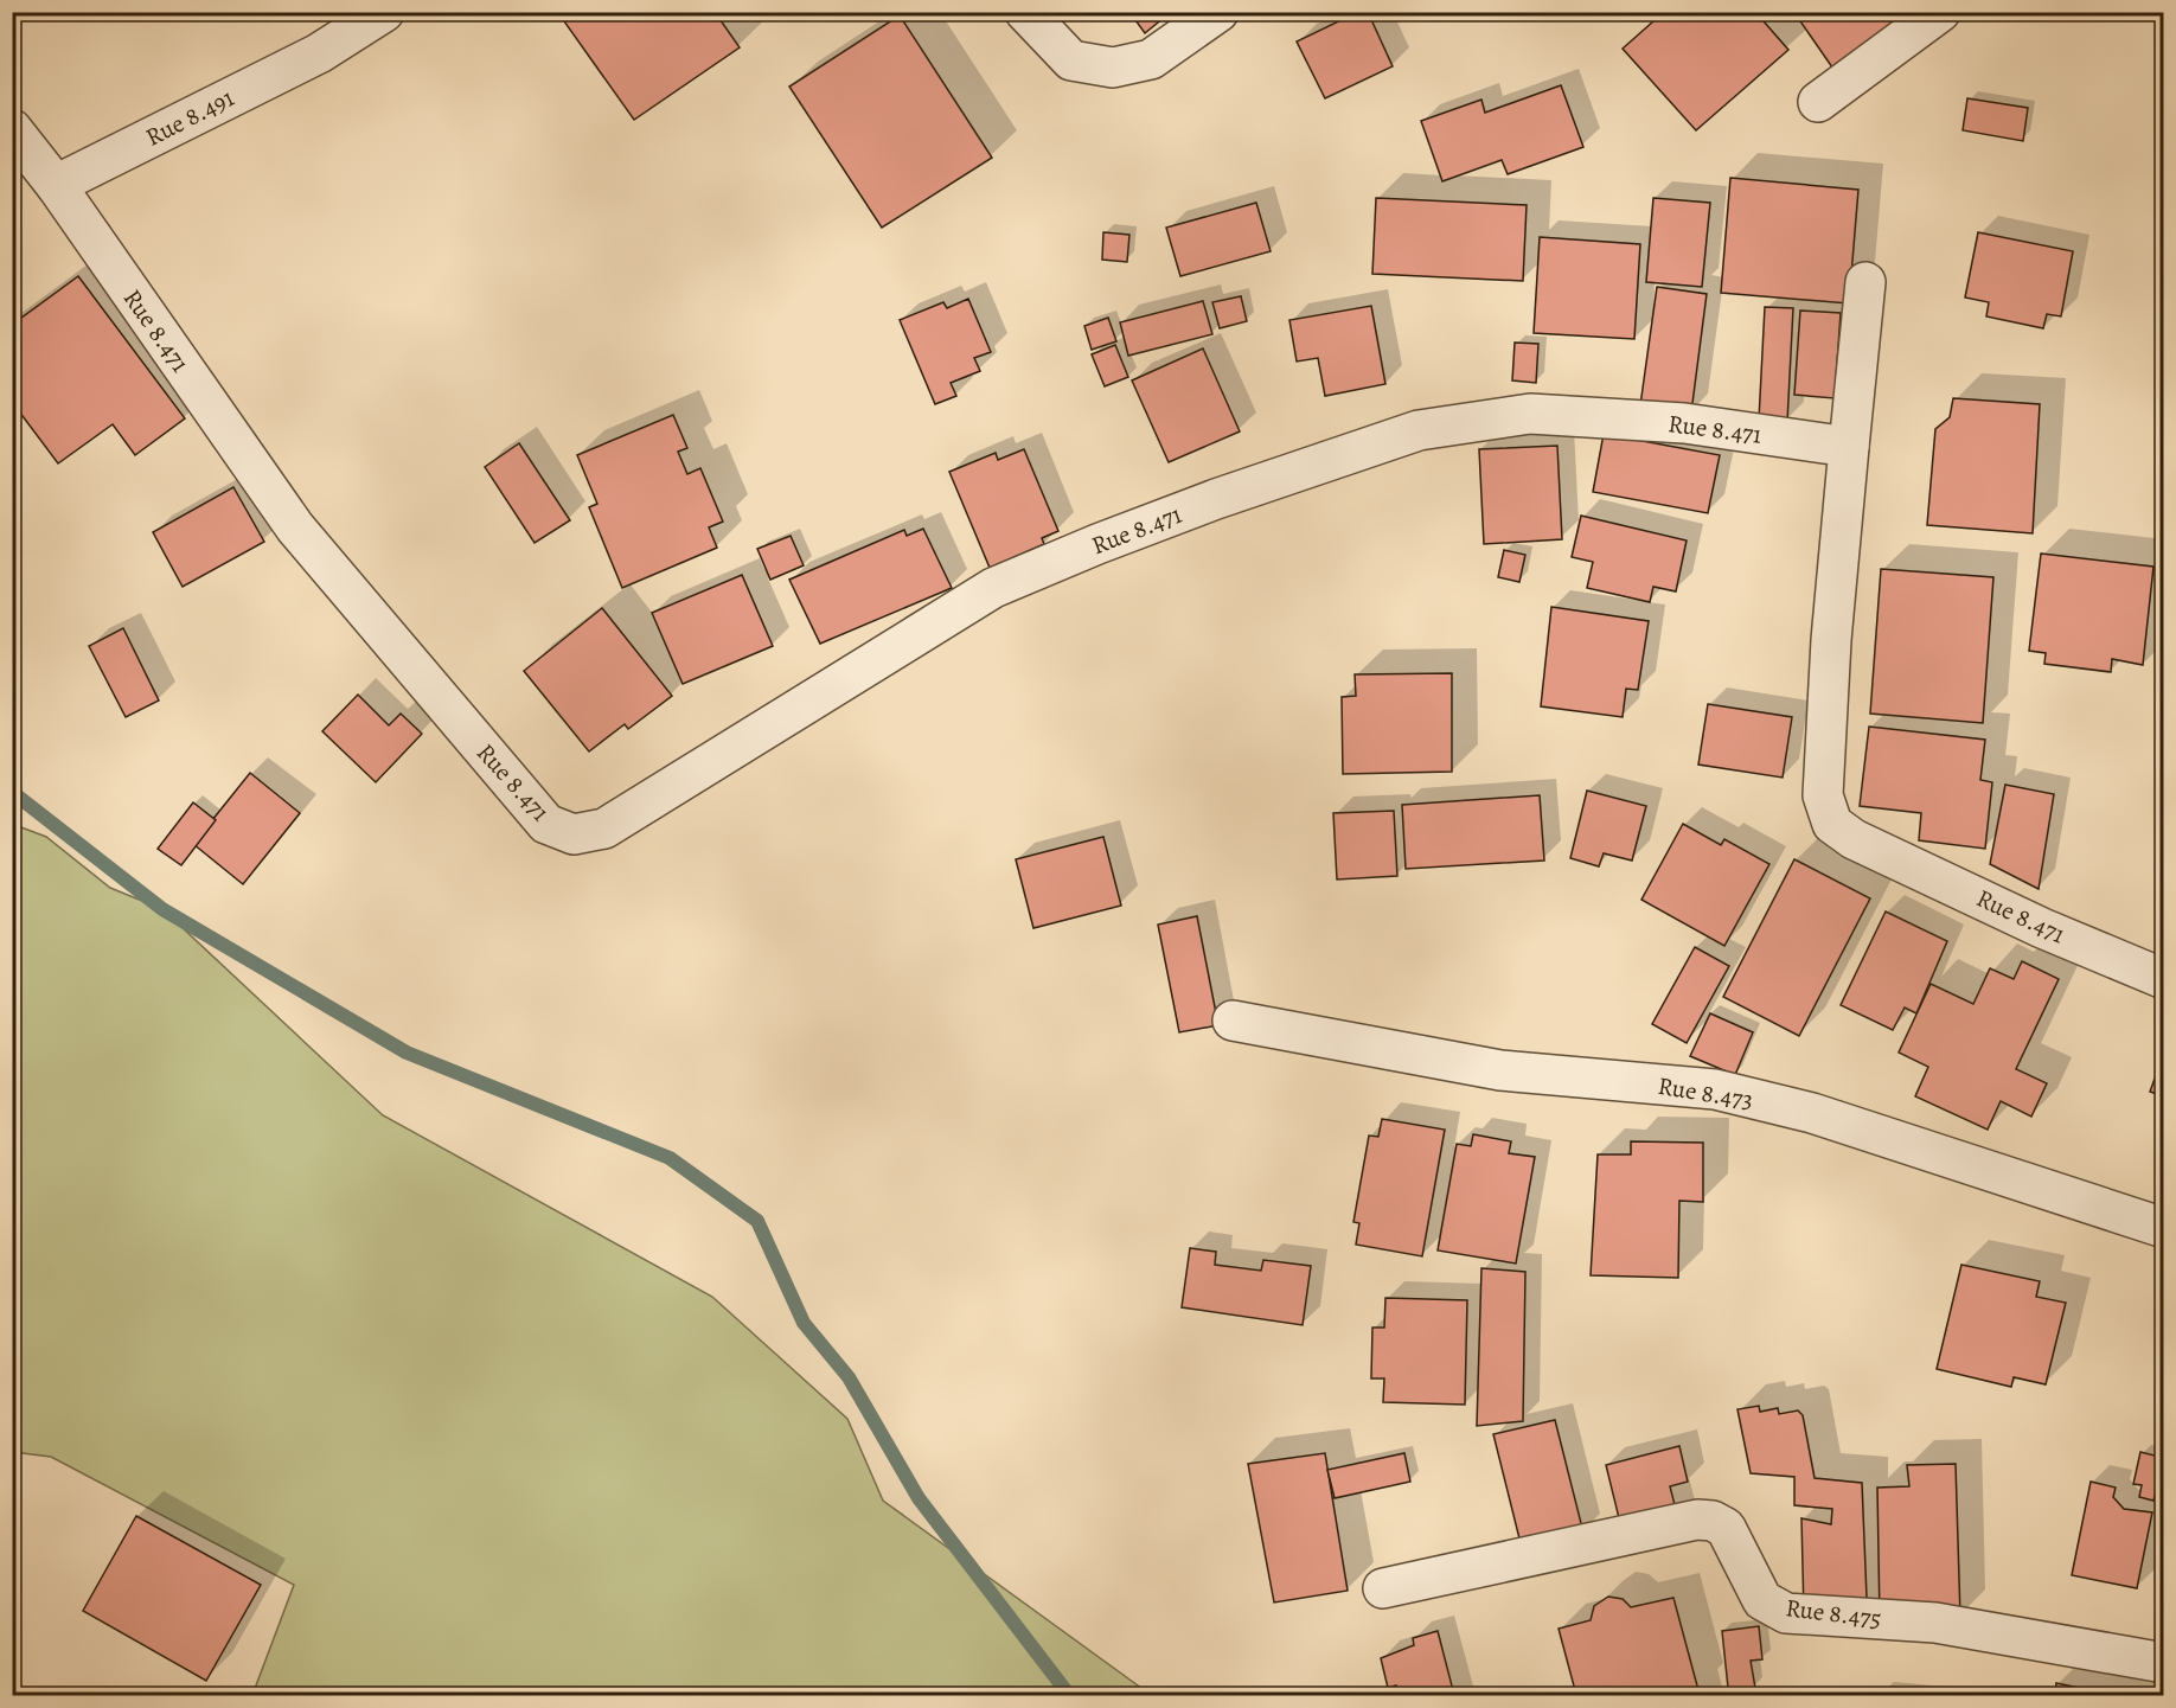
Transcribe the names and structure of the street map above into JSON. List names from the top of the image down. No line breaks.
{"streets":{"street":["Rue 8.491","Rue 8.471","Rue 8.473","Rue 8.475"]},"crossings":[["Rue 8.491","Rue 8.471"]]}
